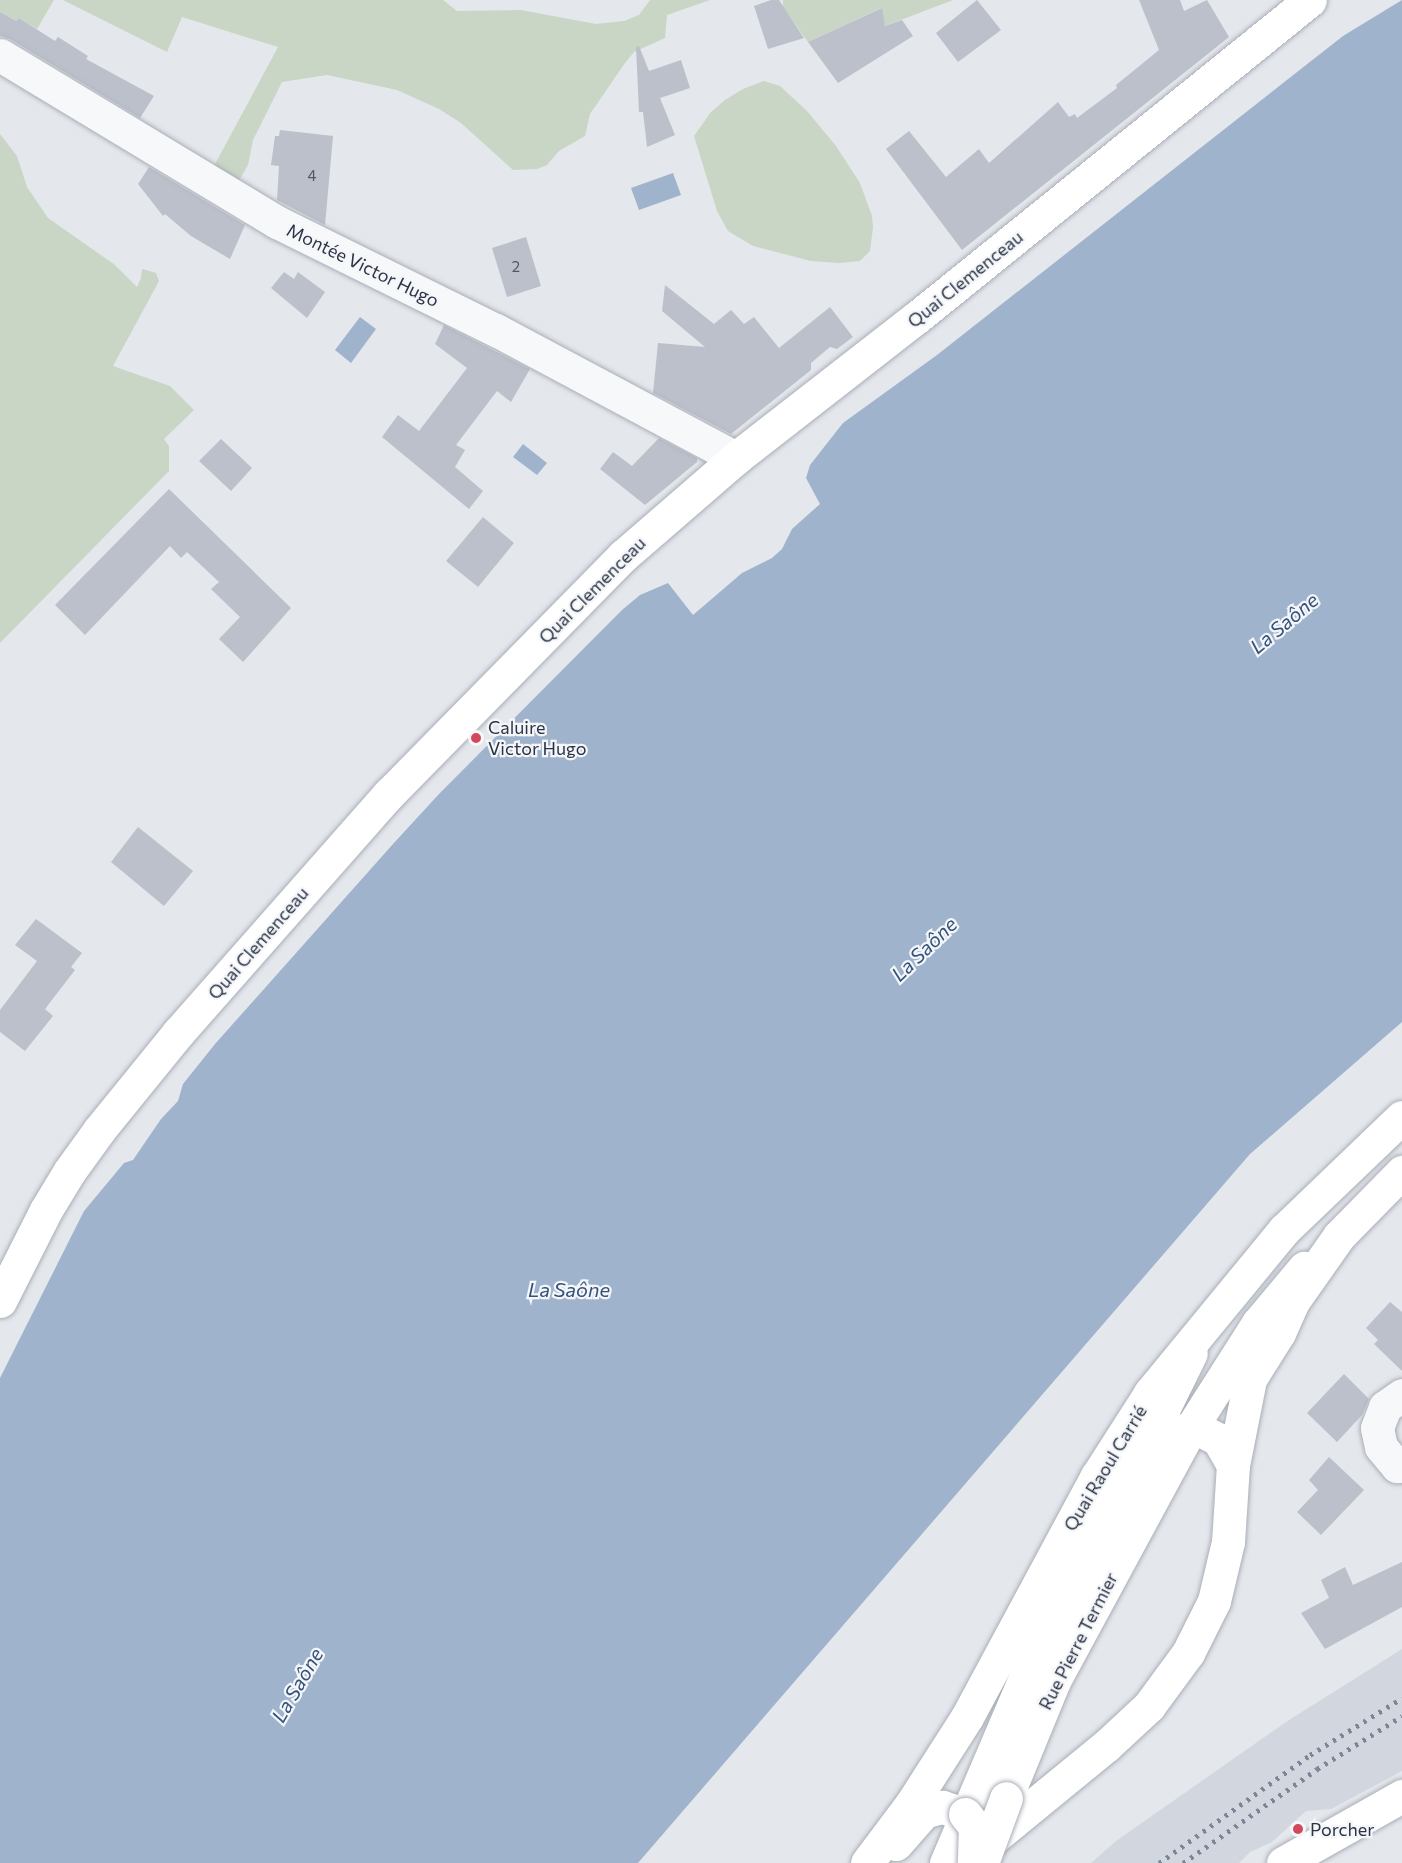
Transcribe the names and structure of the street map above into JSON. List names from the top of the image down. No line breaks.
{"streets":{"main road":["Quai Clemenceau","Quai Raoul Carrié","Rue Pierre Termier"],"street":["Montée Victor Hugo"]},"crossings":[["Montée Victor Hugo","Quai Clemenceau"],["Quai Raoul Carrié","Rue Pierre Termier"]],"water":["La Saône"],"places":["Caluire Victor Hugo","Porcher"],"house_numbers":["4","2"]}
